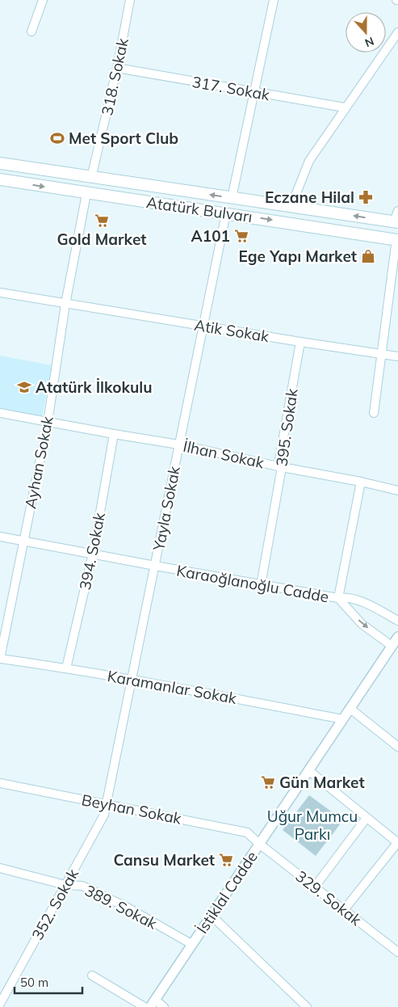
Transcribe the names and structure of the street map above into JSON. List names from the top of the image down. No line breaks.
{"streets":{"main road":["Atatürk Bulvarı"],"street":["318. Sokak","317. Sokak","Atik Sokak","395. Sokak","İlhan Sokak","Ayhan Sokak","Yayla Sokak","394. Sokak","Karaoğlanoğlu Cadde","Karamanlar Sokak","Beyhan Sokak","İstiklal Cadde","329. Sokak","352. Sokak","389. Sokak"]},"crossings":[["318. Sokak","317. Sokak"],["318. Sokak","Atatürk Bulvarı"],["Atatürk Bulvarı","Ayhan Sokak"],["Atatürk Bulvarı","Yayla Sokak"],["Atik Sokak","395. Sokak"],["Atik Sokak","Ayhan Sokak"],["Atik Sokak","Yayla Sokak"],["395. Sokak","İlhan Sokak"],["395. Sokak","Karaoğlanoğlu Cadde"],["İlhan Sokak","Ayhan Sokak"],["İlhan Sokak","Yayla Sokak"],["İlhan Sokak","394. Sokak"],["Ayhan Sokak","Karaoğlanoğlu Cadde"],["Ayhan Sokak","Karamanlar Sokak"],["Yayla Sokak","Karaoğlanoğlu Cadde"],["Yayla Sokak","Karamanlar Sokak"],["Yayla Sokak","Beyhan Sokak"],["Yayla Sokak","352. Sokak"],["394. Sokak","Karaoğlanoğlu Cadde"],["394. Sokak","Karamanlar Sokak"],["Karaoğlanoğlu Cadde","İstiklal Cadde"],["Karamanlar Sokak","İstiklal Cadde"],["Beyhan Sokak","İstiklal Cadde"],["Beyhan Sokak","329. Sokak"],["Beyhan Sokak","352. Sokak"],["İstiklal Cadde","329. Sokak"],["İstiklal Cadde","389. Sokak"],["352. Sokak","389. Sokak"]],"parks":["Uğur Mumcu Parkı"],"places":{"sports":["Met Sport Club"],"pharmacy":["Eczane Hilal"],"supermarket":["Gold Market","A101","Gün Market","Cansu Market"],"shop":["Ege Yapı Market"],"school or university":["Atatürk İlkokulu"]},"scale_bar":"50 m","north":"bottom"}
